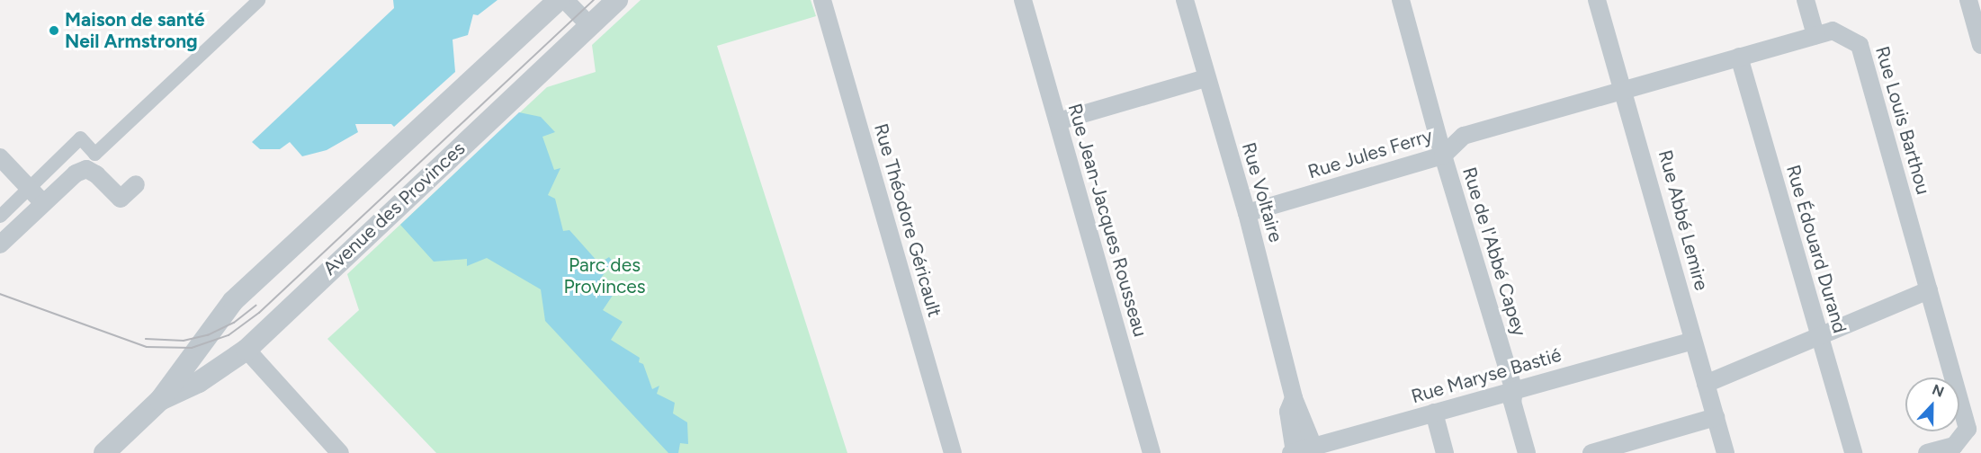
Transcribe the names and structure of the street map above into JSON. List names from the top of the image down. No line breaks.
{"streets":{"street":["Rue Louis Barthou","Rue Jules Ferry","Rue Voltaire","Avenue des Provinces","Rue Théodore Géricault","Rue Jean-Jacques Rousseau","Rue Abbé Lemire","Rue Édouard Durand","Rue de l'Abbé Capey","Rue Maryse Bastié"]},"crossings":[["Rue Louis Barthou","Rue Jules Ferry"],["Rue Louis Barthou","Rue Abbé Lemire"],["Rue Louis Barthou","Rue Édouard Durand"],["Rue Jules Ferry","Rue Voltaire"],["Rue Jules Ferry","Rue Abbé Lemire"],["Rue Jules Ferry","Rue de l'Abbé Capey"],["Rue Voltaire","Rue Maryse Bastié"],["Rue Abbé Lemire","Rue Maryse Bastié"],["Rue de l'Abbé Capey","Rue Maryse Bastié"]],"parks":["Parc des Provinces"],"places":["Maison de santé Neil Armstrong"],"north":"top"}
